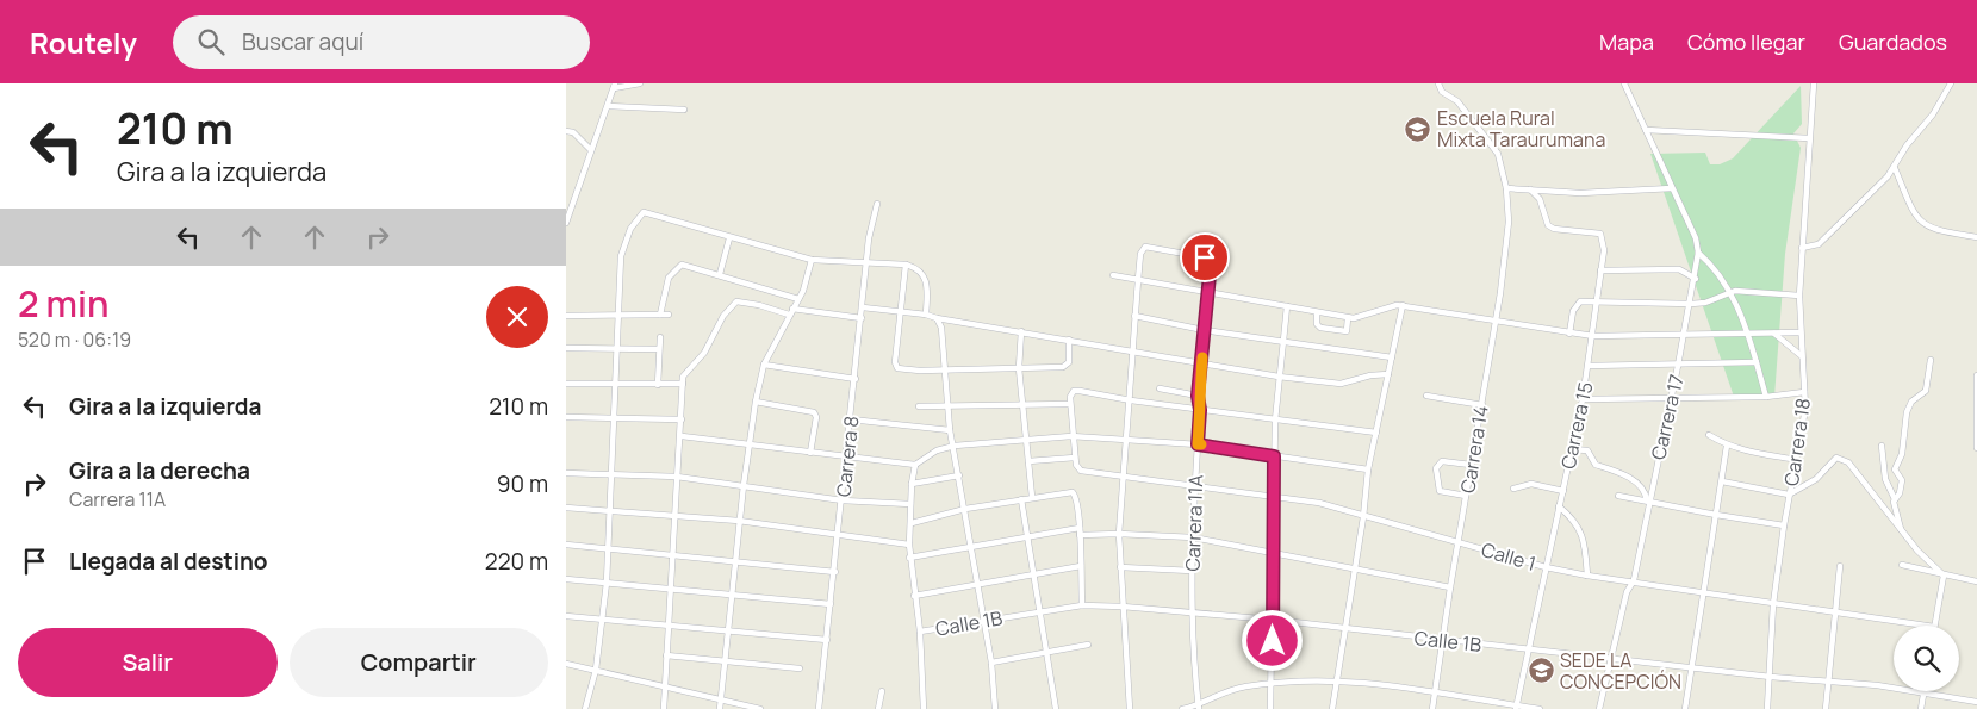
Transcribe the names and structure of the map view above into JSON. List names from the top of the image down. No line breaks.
{"streets":{"street":["Carrera 17","Carrera 15","Carrera 18","Carrera 14","Carrera 8","Carrera 11A","Calle 1","Calle 1B"]},"crossings":[["Carrera 17","Calle 1"],["Carrera 17","Calle 1B"],["Carrera 15","Calle 1"],["Carrera 15","Calle 1B"],["Carrera 18","Calle 1"],["Carrera 18","Calle 1B"],["Carrera 14","Calle 1"],["Carrera 14","Calle 1B"],["Carrera 11A","Calle 1"],["Carrera 11A","Calle 1B"]],"places":{"school or university":["Escuela Rural Mixta Taraurumana","SEDE LA CONCEPCIÓN"]},"page":{"header":"Routely","search":"Buscar aquí","nav":["Mapa","Cómo llegar","Guardados"],"turn":["210 m","Gira a la izquierda"],"heading":["2 min","520 m · 06:19"],"list":[{"name":"Gira a la izquierda","value":"210 m"},{"name":"Gira a la derecha","note":"Carrera 11A","value":"90 m"},{"name":"Llegada al destino","value":"220 m"}],"buttons":["Salir","Compartir"]}}
